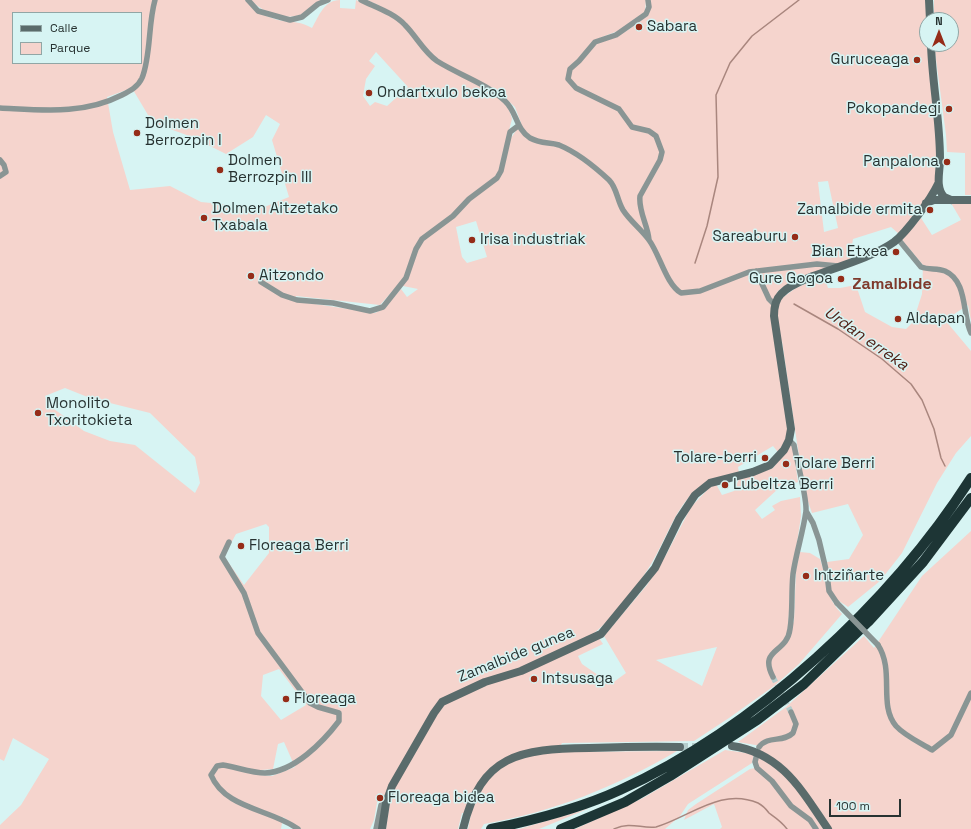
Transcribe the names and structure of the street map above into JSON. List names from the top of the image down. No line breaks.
{"streets":{"street":["Zamalbide gunea"]},"districts":["Zamalbide"],"water":["Urdan erreka"],"places":["Sabara","Guruceaga","Ondartxulo bekoa","Pokopandegi","Dolmen Berrozpin I","Panpalona","Dolmen Berrozpin III","Zamalbide ermita","Dolmen Aitzetako Txabala","Sareaburu","Irisa industriak","Bian Etxea","Aitzondo","Gure Gogoa","Aldapan","Monolito Txoritokieta","Tolare-berri","Tolare Berri","Lubeltza Berri","Floreaga Berri","Intziñarte","Intsusaga","Floreaga","Floreaga bidea"],"legend":["Calle","Parque"],"scale_bar":"100 m","north":"top"}
